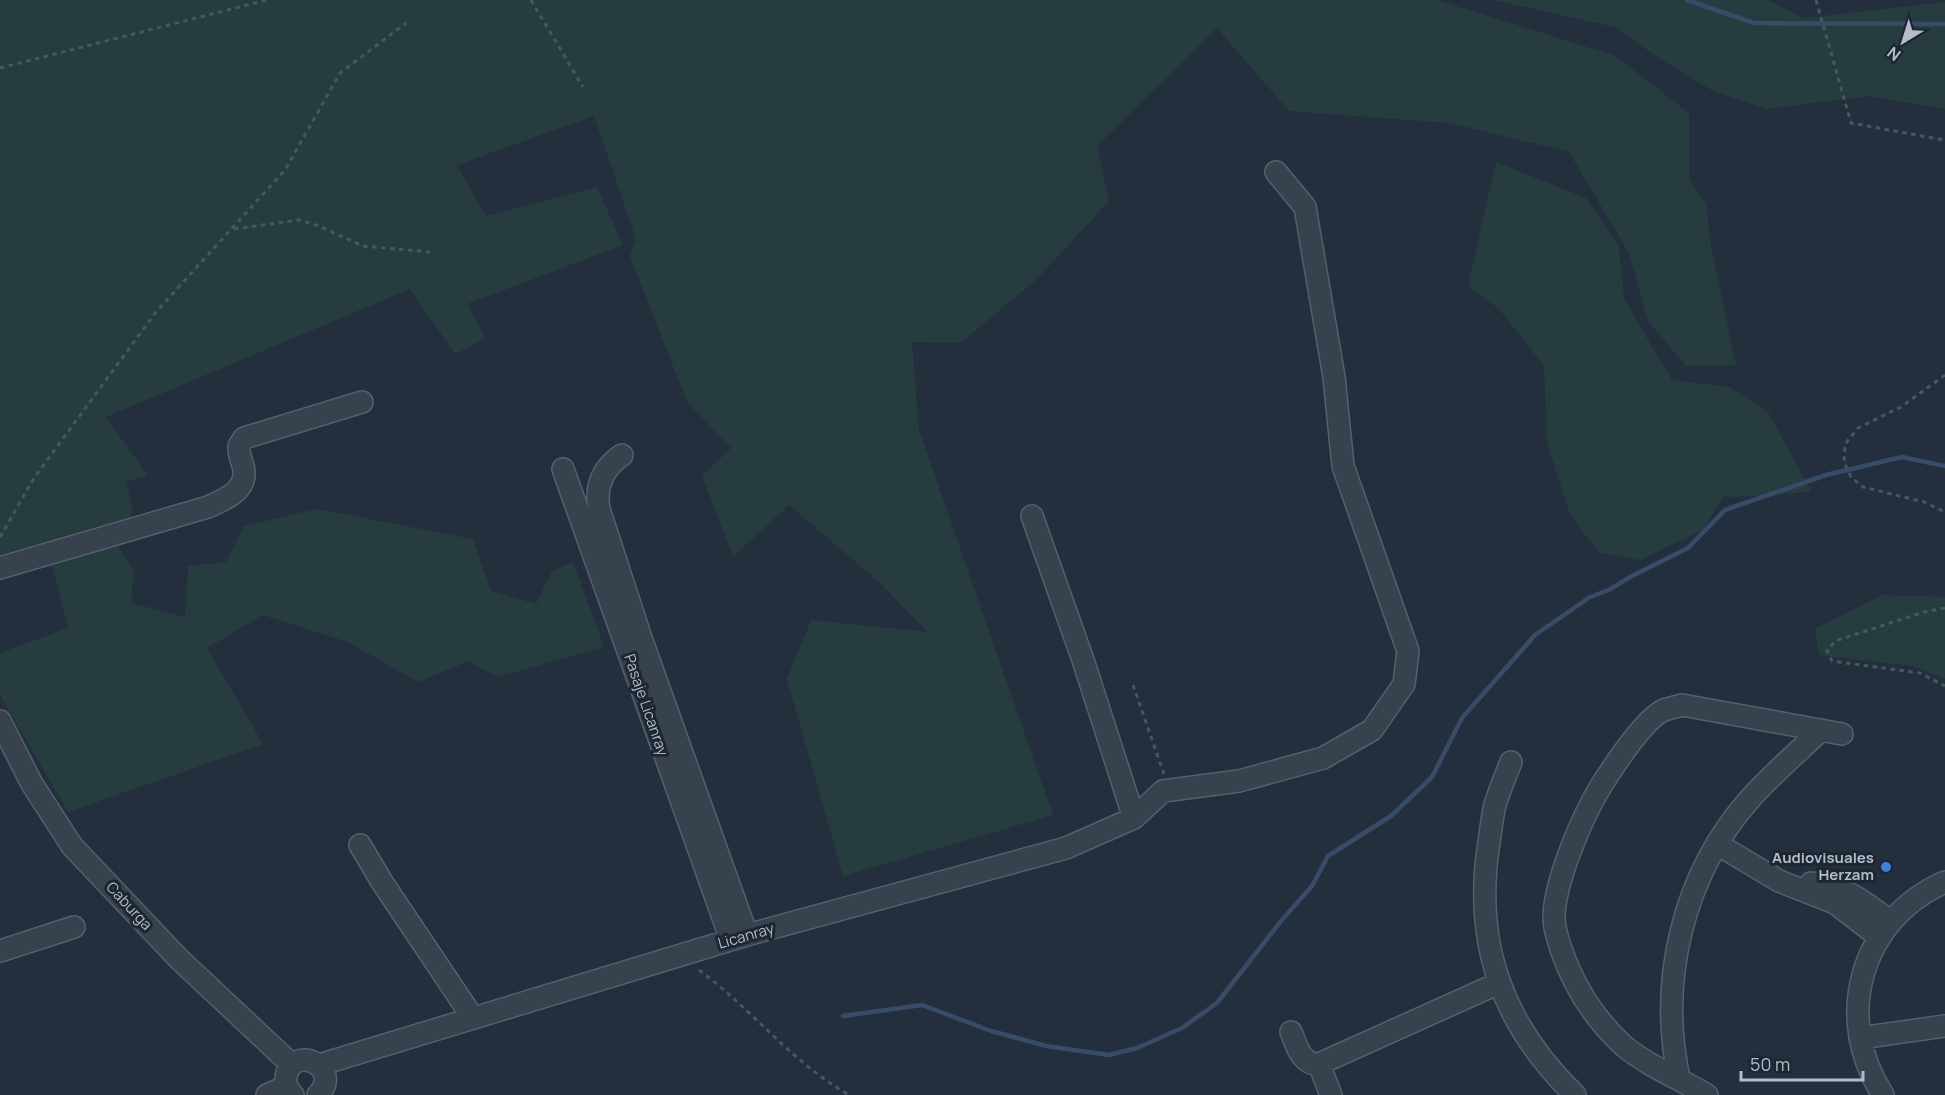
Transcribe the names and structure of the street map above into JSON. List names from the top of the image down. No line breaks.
{"streets":{"street":["Pasaje Licanray","Caburga","Licanray"]},"crossings":[["Pasaje Licanray","Licanray"]],"places":["Audiovisuales Herzam"],"scale_bar":"50 m","north":"bottom left"}
